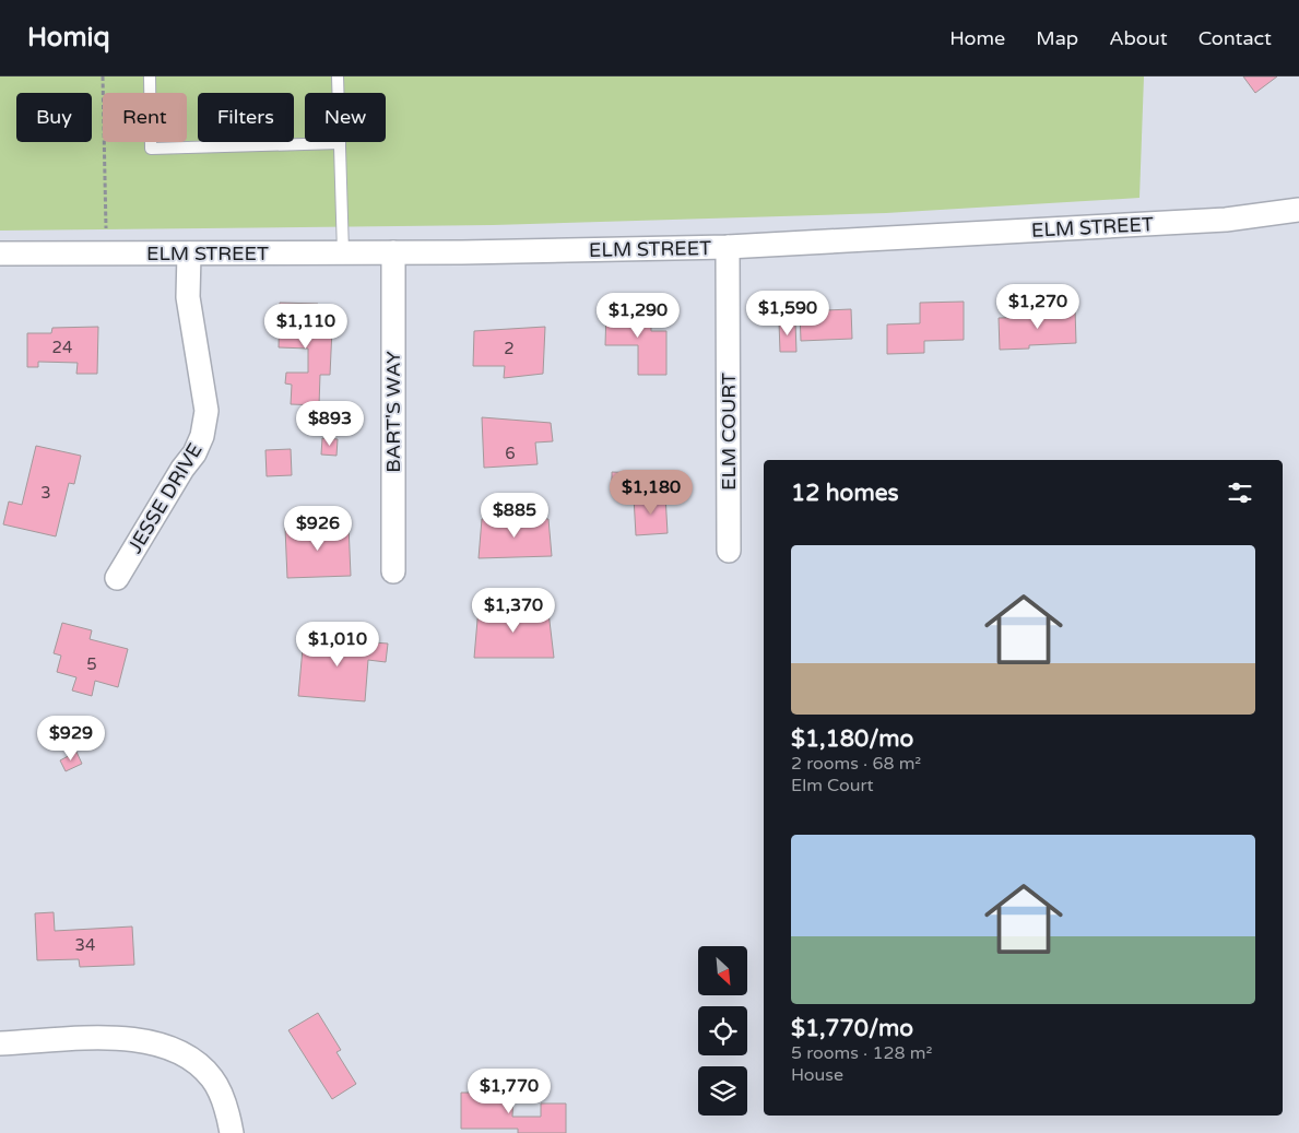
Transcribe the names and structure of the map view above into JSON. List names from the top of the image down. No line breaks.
{"streets":{"street":["ELM STREET","BART'S WAY","ELM COURT","JESSE DRIVE"]},"crossings":[["ELM STREET","BART'S WAY"],["ELM STREET","ELM COURT"],["ELM STREET","JESSE DRIVE"]],"house_numbers":["24","2","6","3","5","34"],"north":"bottom right","page":{"header":"Homiq","nav":["Home","Map","About","Contact"],"chip":["Buy","Rent","Filters","New"],"price":["$1,270","$1,590","$1,290","$1,110","$893","$1,180","$885","$926","$1,370","$1,010","$929","$1,770"],"heading":"12 homes","list":[{"name":"$1,180/mo","note":"2 rooms · 68 m² · Elm Court"},{"name":"$1,770/mo","note":"5 rooms · 128 m² · House"}]}}
